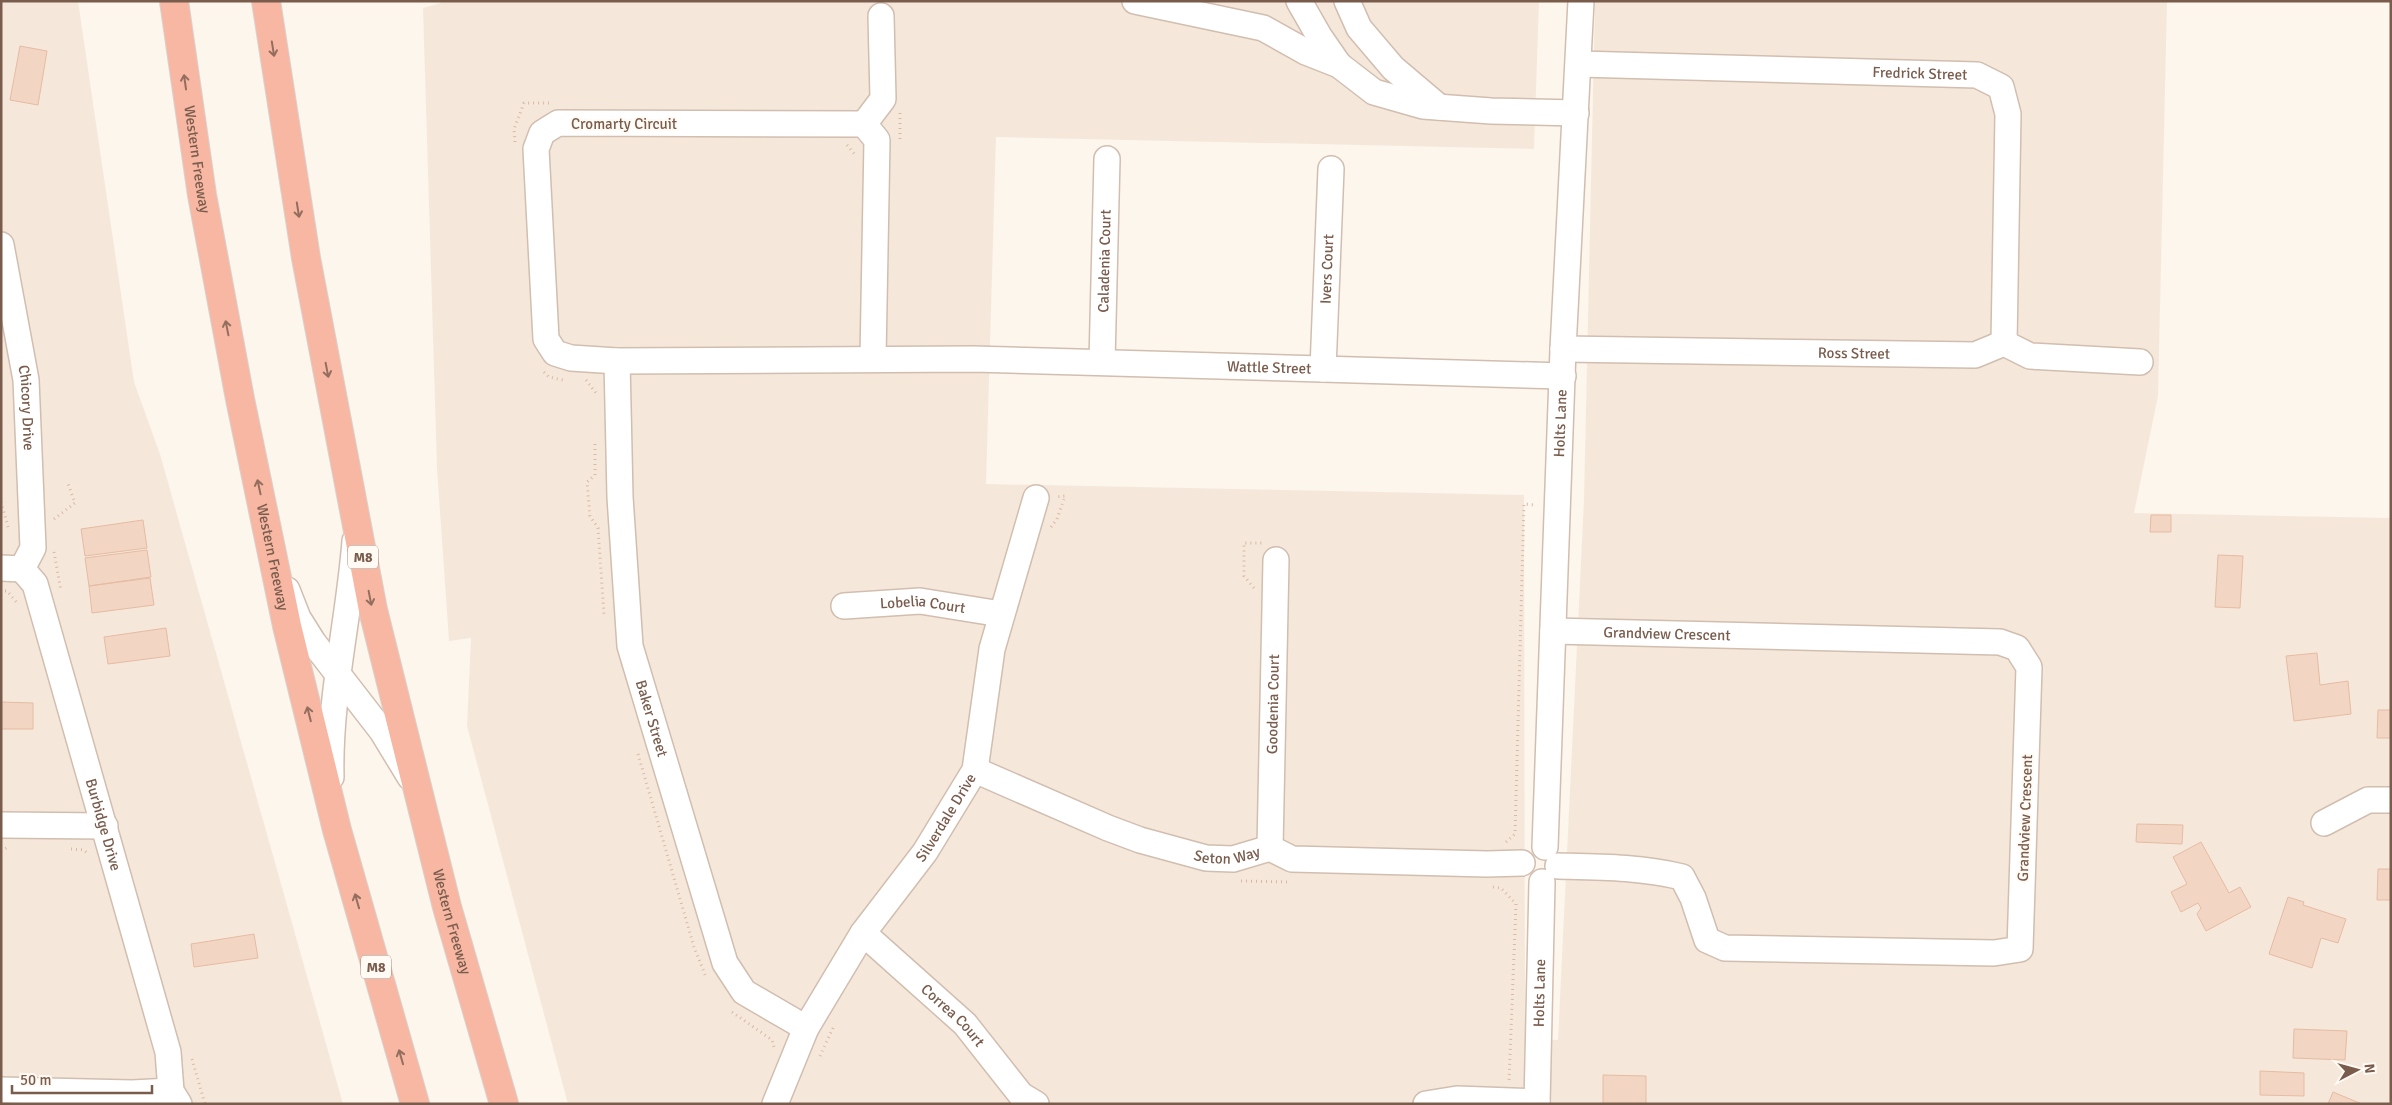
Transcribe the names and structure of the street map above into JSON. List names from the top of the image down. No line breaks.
{"streets":{"highway":["Western Freeway","M8"],"street":["Fredrick Street","Cromarty Circuit","Caladenia Court","Ivers Court","Ross Street","Wattle Street","Chicory Drive","Holts Lane","Lobelia Court","Grandview Crescent","Goodenia Court","Baker Street","Silverdale Drive","Burbidge Drive","Seton Way","Correa Court"]},"crossings":[["Fredrick Street","Ross Street"],["Fredrick Street","Holts Lane"],["Cromarty Circuit","Wattle Street"],["Cromarty Circuit","Baker Street"],["Caladenia Court","Wattle Street"],["Ivers Court","Wattle Street"],["Ross Street","Holts Lane"],["Wattle Street","Holts Lane"],["Chicory Drive","Burbidge Drive"],["Holts Lane","Grandview Crescent"],["Holts Lane","Seton Way"],["Lobelia Court","Silverdale Drive"],["Grandview Crescent","Seton Way"],["Goodenia Court","Seton Way"],["Baker Street","Silverdale Drive"],["Silverdale Drive","Seton Way"],["Silverdale Drive","Correa Court"]],"scale_bar":"50 m","north":"right"}
